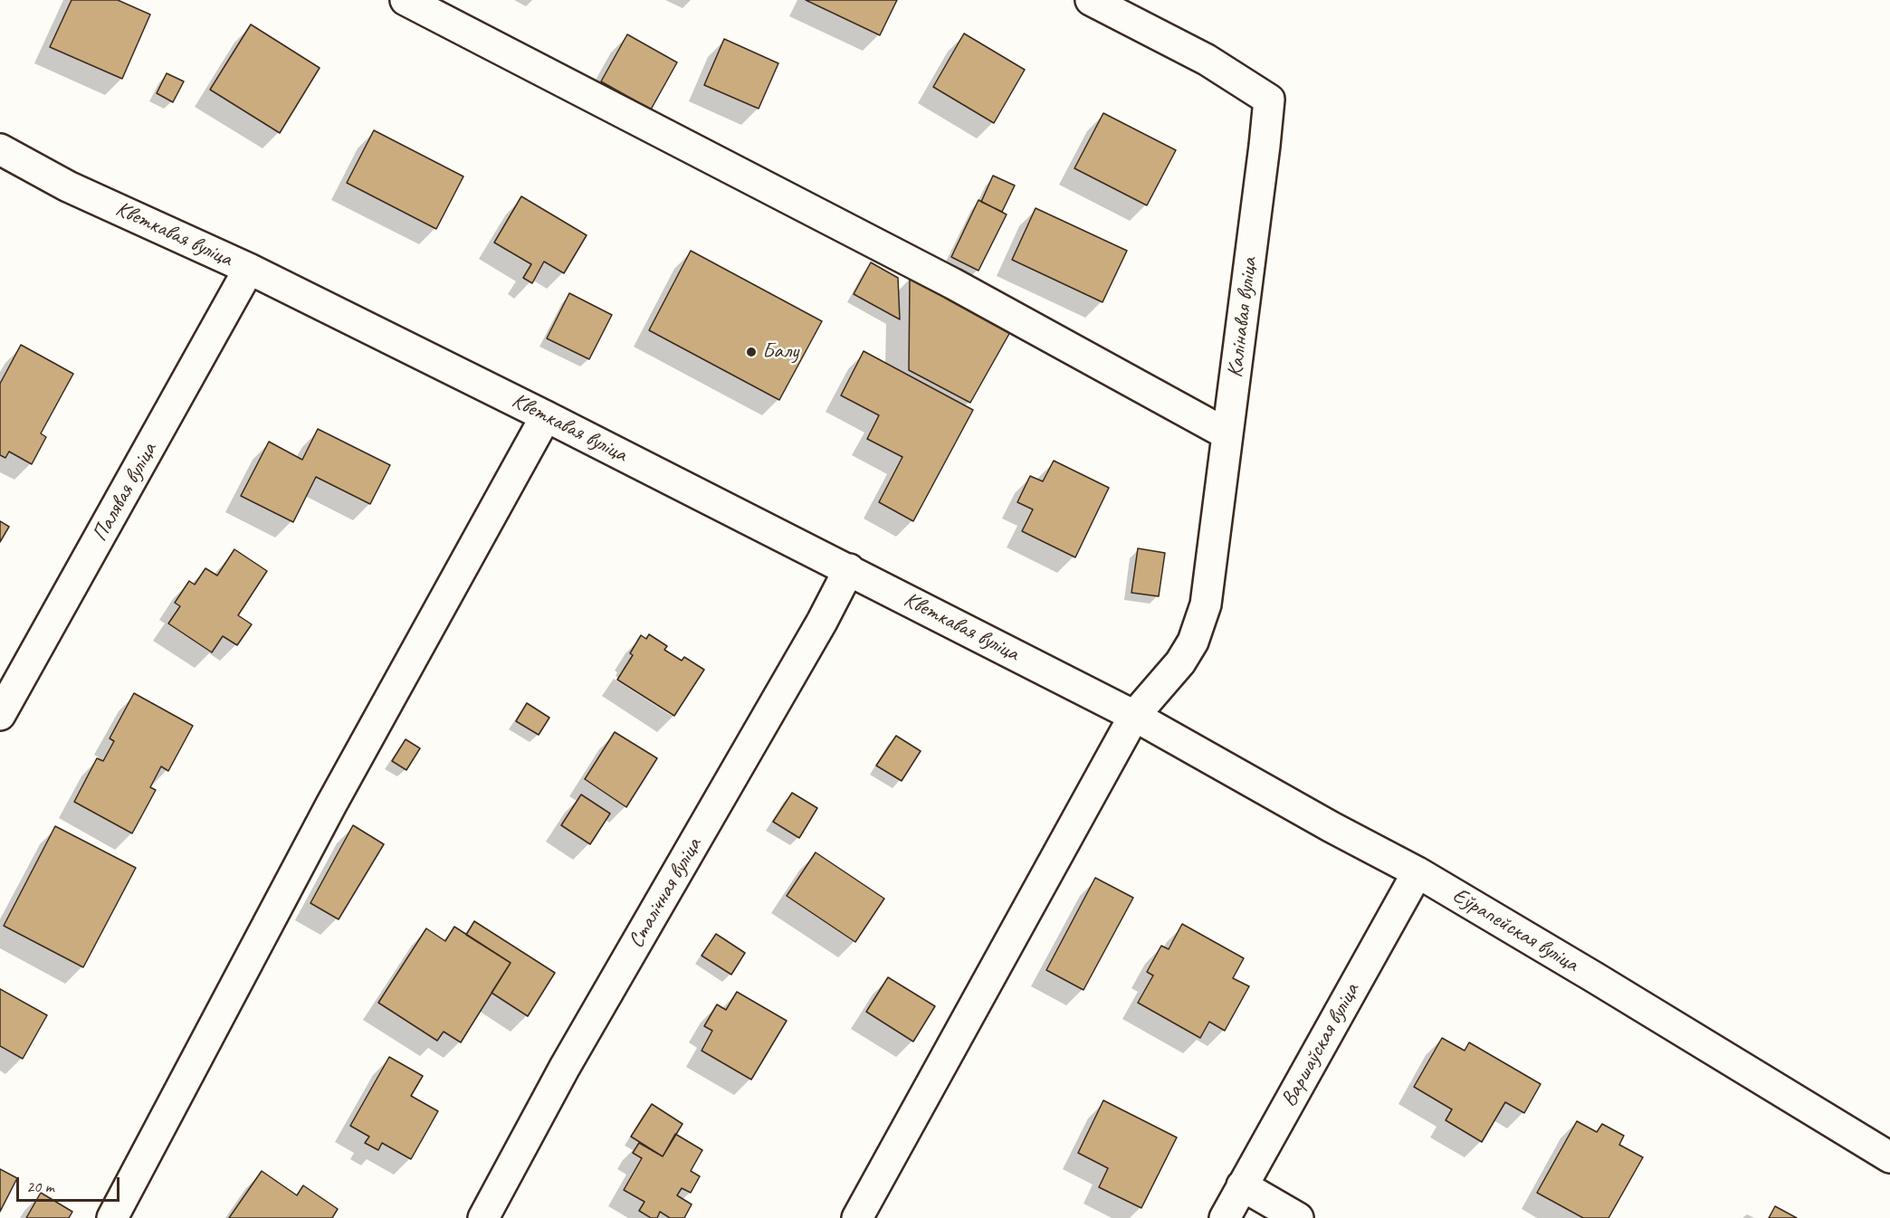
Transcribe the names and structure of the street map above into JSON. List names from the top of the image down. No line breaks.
{"streets":{"street":["Кветкавая вуліца","Калінавая вуліца","Палявая вуліца","Сталічная вуліца","Еўрапейская вуліца","Варшаўская вуліца"]},"crossings":[["Кветкавая вуліца","Калінавая вуліца"],["Кветкавая вуліца","Палявая вуліца"],["Кветкавая вуліца","Сталічная вуліца"],["Кветкавая вуліца","Еўрапейская вуліца"],["Калінавая вуліца","Еўрапейская вуліца"],["Еўрапейская вуліца","Варшаўская вуліца"]],"places":["Балу"],"scale_bar":"20 m"}
